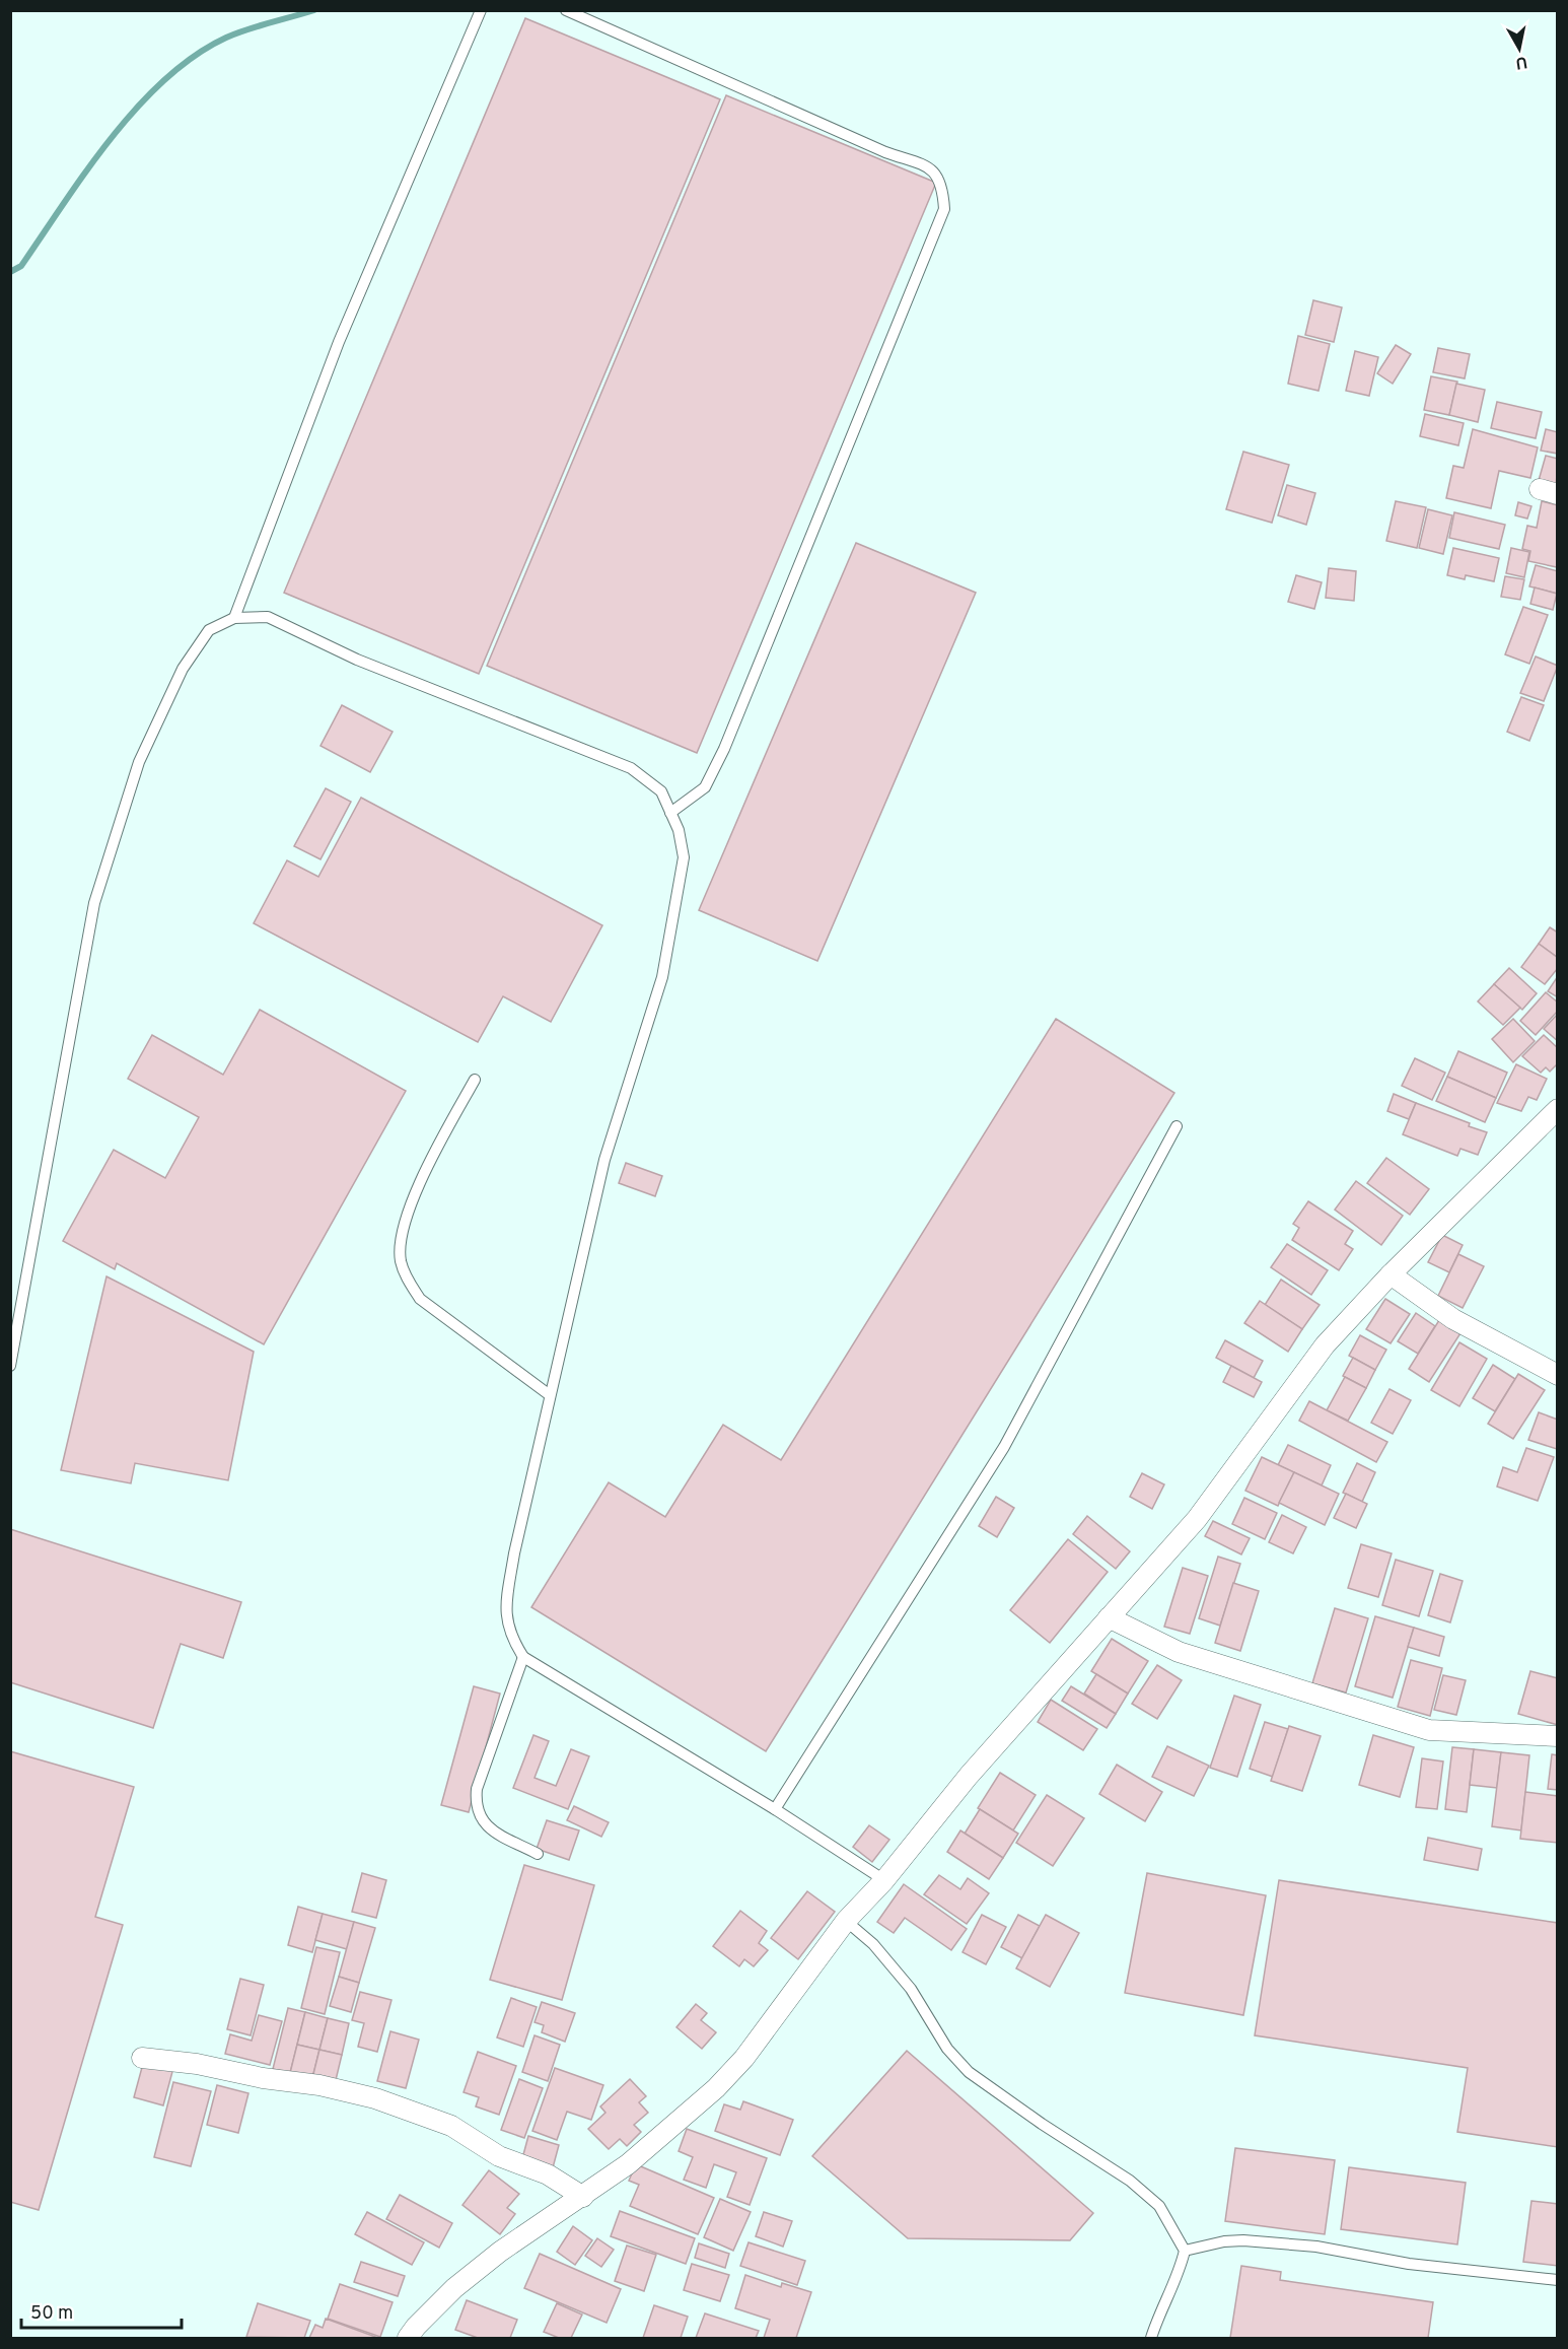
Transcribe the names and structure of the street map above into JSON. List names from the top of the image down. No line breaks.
{"scale_bar":"50 m","north":"bottom"}
